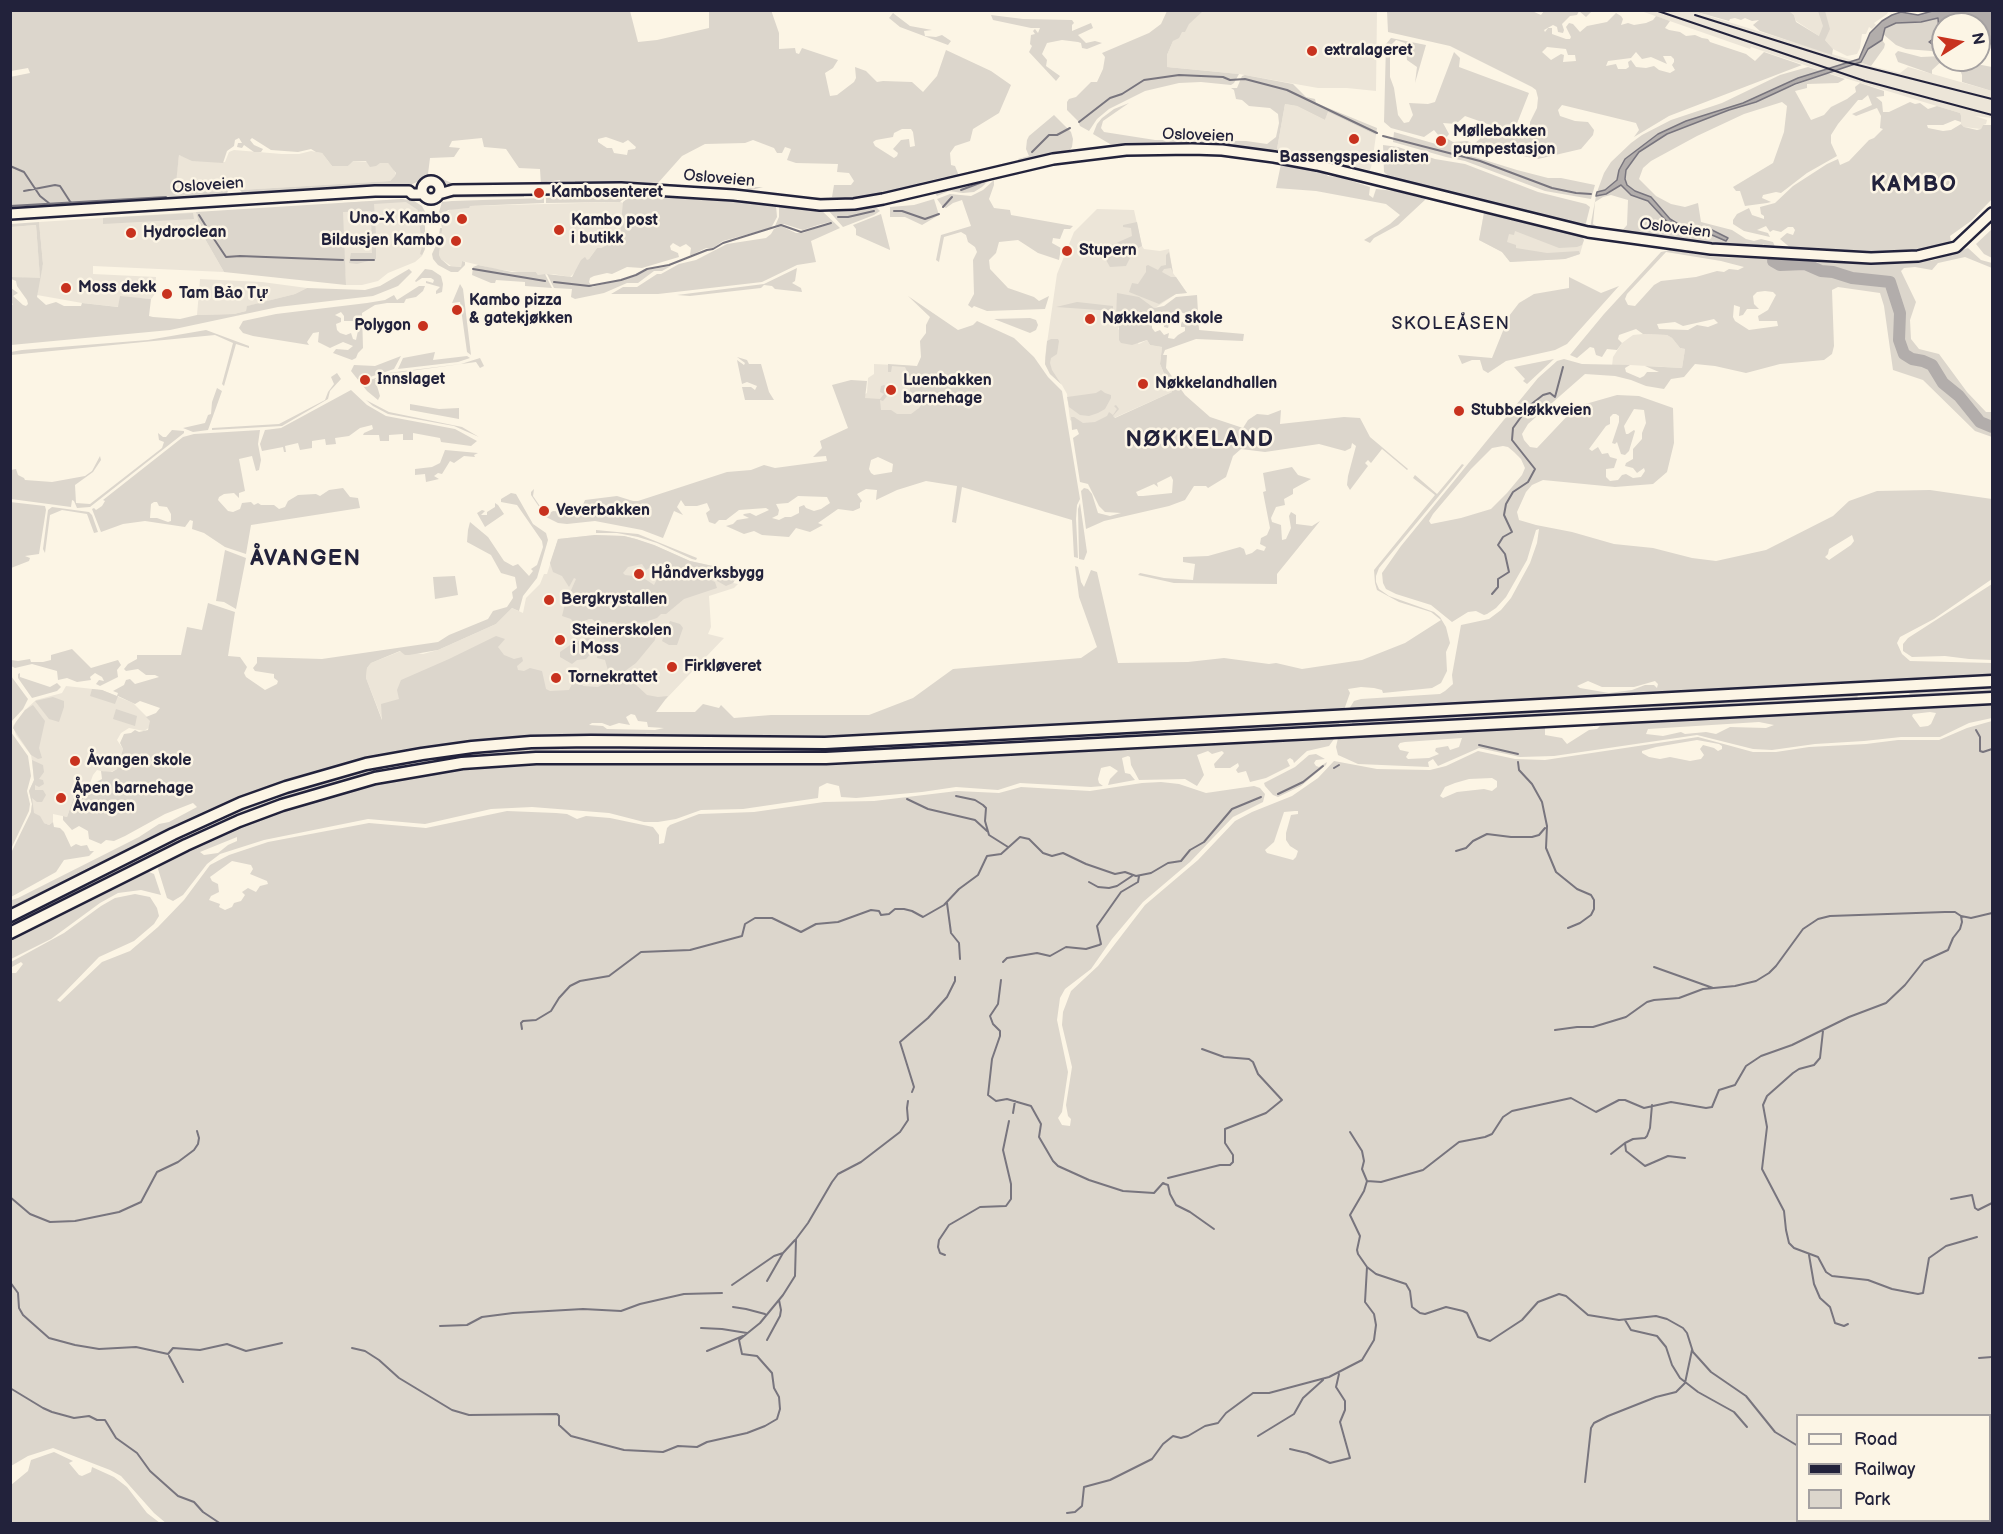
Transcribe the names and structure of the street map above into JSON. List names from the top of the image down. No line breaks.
{"streets":{"main road":["Osloveien"]},"districts":["KAMBO","SKOLEÅSEN","NØKKELAND","ÅVANGEN"],"places":["extralageret","Bassengspesialisten","Møllebakken pumpestasjon","Kambosenteret","Uno-X Kambo","Kambo post i butikk","Hydroclean","Bildusjen Kambo","Stupern","Moss dekk","Tam Bảo Tự","Kambo pizza & gatekjøkken","Nøkkeland skole","Polygon","Innslaget","Nøkkelandhallen","Luenbakken barnehage","Stubbeløkkveien","Veverbakken","Håndverksbygg","Bergkrystallen","Steinerskolen i Moss","Firkløveret","Tornekrattet","Åvangen skole","Åpen barnehage Åvangen"],"legend":["Road","Railway","Park"],"north":"right"}
